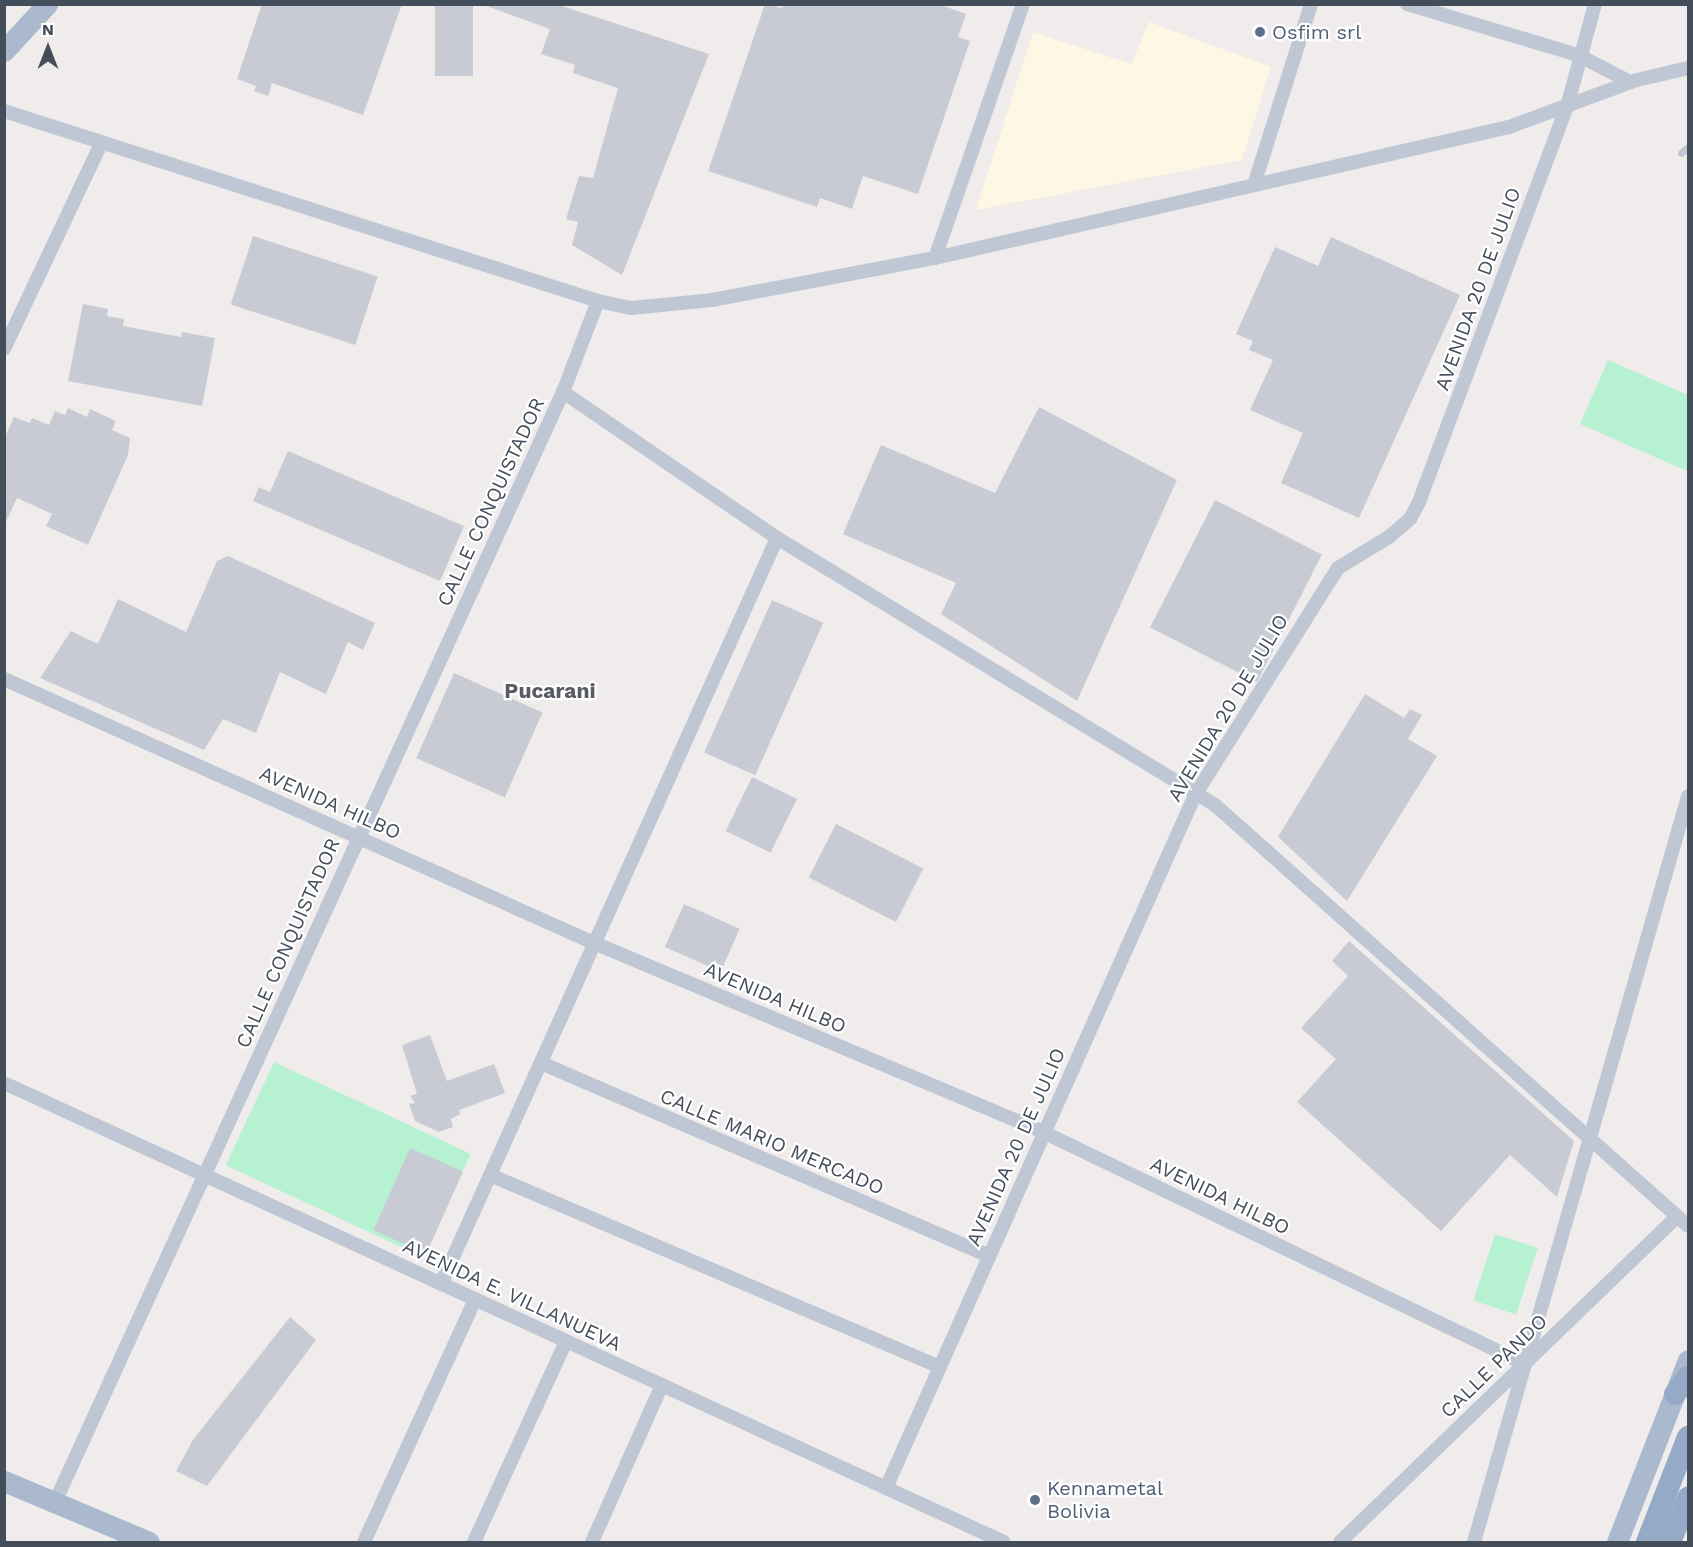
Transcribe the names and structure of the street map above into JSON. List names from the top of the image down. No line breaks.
{"streets":{"street":["AVENIDA 20 DE JULIO","CALLE CONQUISTADOR","AVENIDA HILBO","CALLE MARIO MERCADO","AVENIDA E. VILLANUEVA","CALLE PANDO"]},"crossings":[["AVENIDA 20 DE JULIO","AVENIDA HILBO"],["AVENIDA 20 DE JULIO","CALLE MARIO MERCADO"],["AVENIDA 20 DE JULIO","AVENIDA E. VILLANUEVA"],["CALLE CONQUISTADOR","AVENIDA HILBO"],["CALLE CONQUISTADOR","AVENIDA E. VILLANUEVA"],["AVENIDA HILBO","CALLE PANDO"]],"districts":["Pucarani"],"places":["Osfim srl","Kennametal Bolivia"],"north":"top"}
